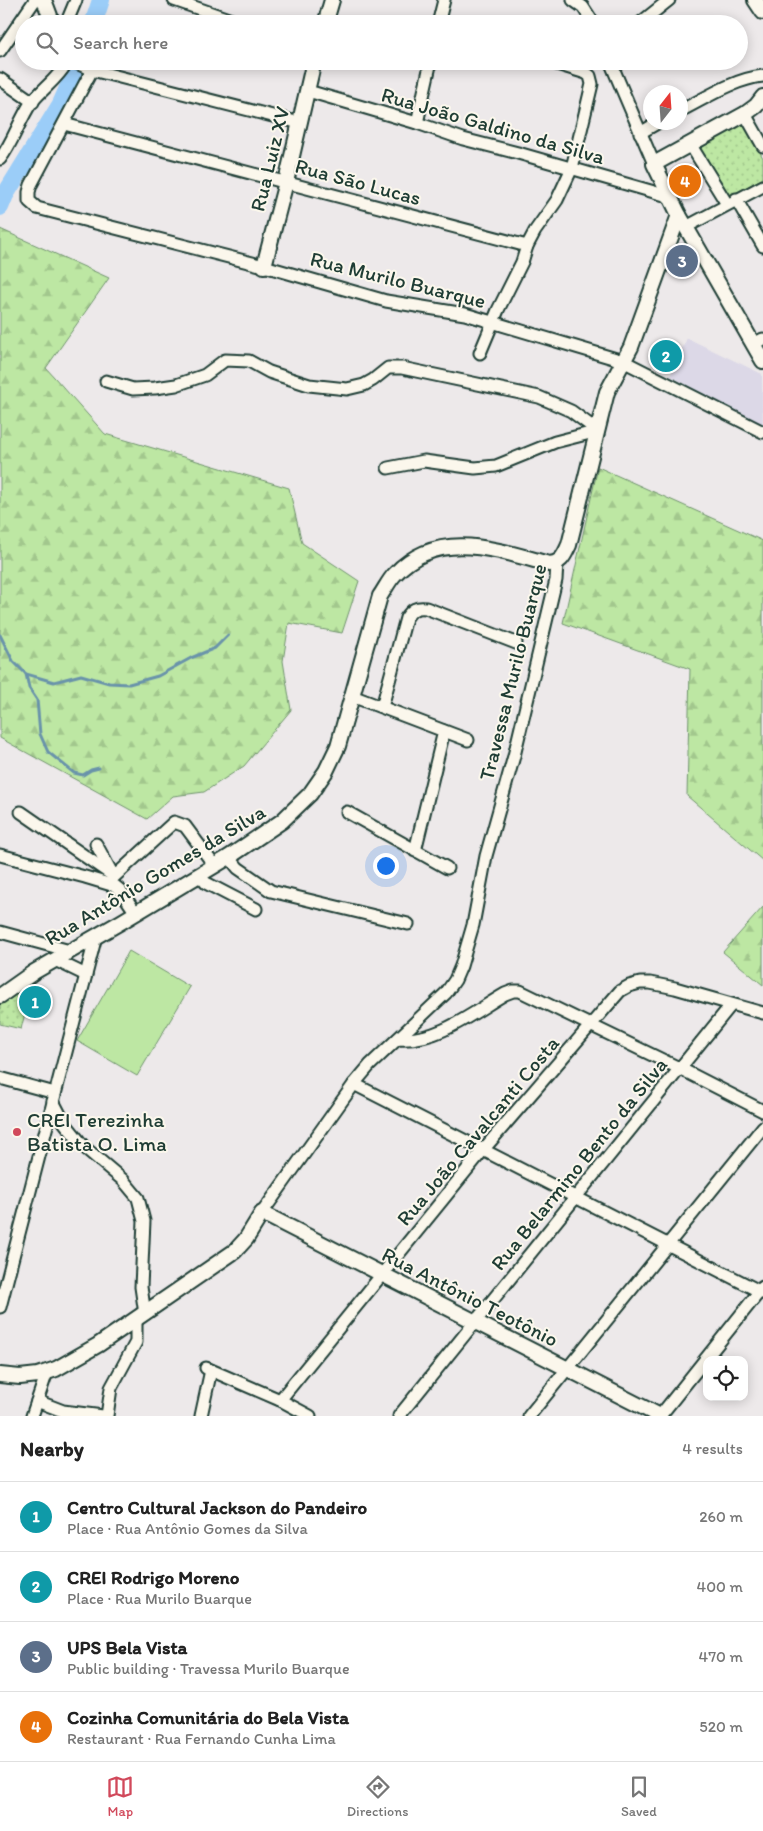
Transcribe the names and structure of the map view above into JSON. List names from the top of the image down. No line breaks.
{"streets":{"street":["Rua João Galdino da Silva","Rua Luiz XV","Rua São Lucas","Rua Murilo Buarque","Travessa Murilo Buarque","Rua Antônio Gomes da Silva","Rua João Cavalcanti Costa","Rua Belarmino Bento da Silva","Rua Antônio Teotônio"]},"crossings":[["Rua João Galdino da Silva","Rua Luiz XV"],["Rua Luiz XV","Rua São Lucas"],["Rua Luiz XV","Rua Murilo Buarque"],["Rua São Lucas","Rua Murilo Buarque"],["Rua Murilo Buarque","Travessa Murilo Buarque"],["Travessa Murilo Buarque","Rua Antônio Gomes da Silva"],["Travessa Murilo Buarque","Rua Antônio Teotônio"],["Rua João Cavalcanti Costa","Rua Belarmino Bento da Silva"],["Rua João Cavalcanti Costa","Rua Antônio Teotônio"],["Rua Belarmino Bento da Silva","Rua Antônio Teotônio"]],"places":["CREI Terezinha Batista O. Lima"],"north":"top","page":{"search":"Search here","pins":["4","3","2","1"],"heading":["Nearby","4 results"],"list":[{"mark":"1","name":"Centro Cultural Jackson do Pandeiro","note":"Place · Rua Antônio Gomes da Silva","value":"260 m"},{"mark":"2","name":"CREI Rodrigo Moreno","note":"Place · Rua Murilo Buarque","value":"400 m"},{"mark":"3","name":"UPS Bela Vista","note":"Public building · Travessa Murilo Buarque","value":"470 m"},{"mark":"4","name":"Cozinha Comunitária do Bela Vista","note":"Restaurant · Rua Fernando Cunha Lima","value":"520 m"}],"nav":["Map","Directions","Saved"]}}
